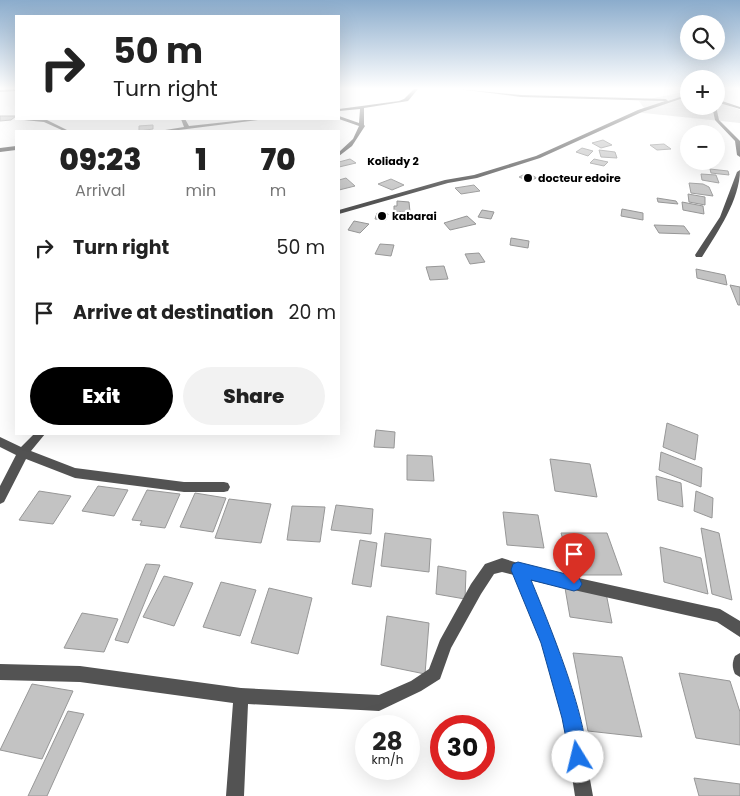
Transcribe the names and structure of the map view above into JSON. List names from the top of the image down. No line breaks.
{"districts":["Koliady 2"],"places":["docteur edoire","kabarai"],"page":{"map_buttons":["+","−"],"turn":["50 m","Turn right"],"eta":["09:23","Arrival","1","min","70","m"],"list":[{"name":"Turn right","value":"50 m"},{"name":"Arrive at destination","value":"20 m"}],"buttons":["Exit","Share"],"speed":"28 km/h","limit":"30"}}
